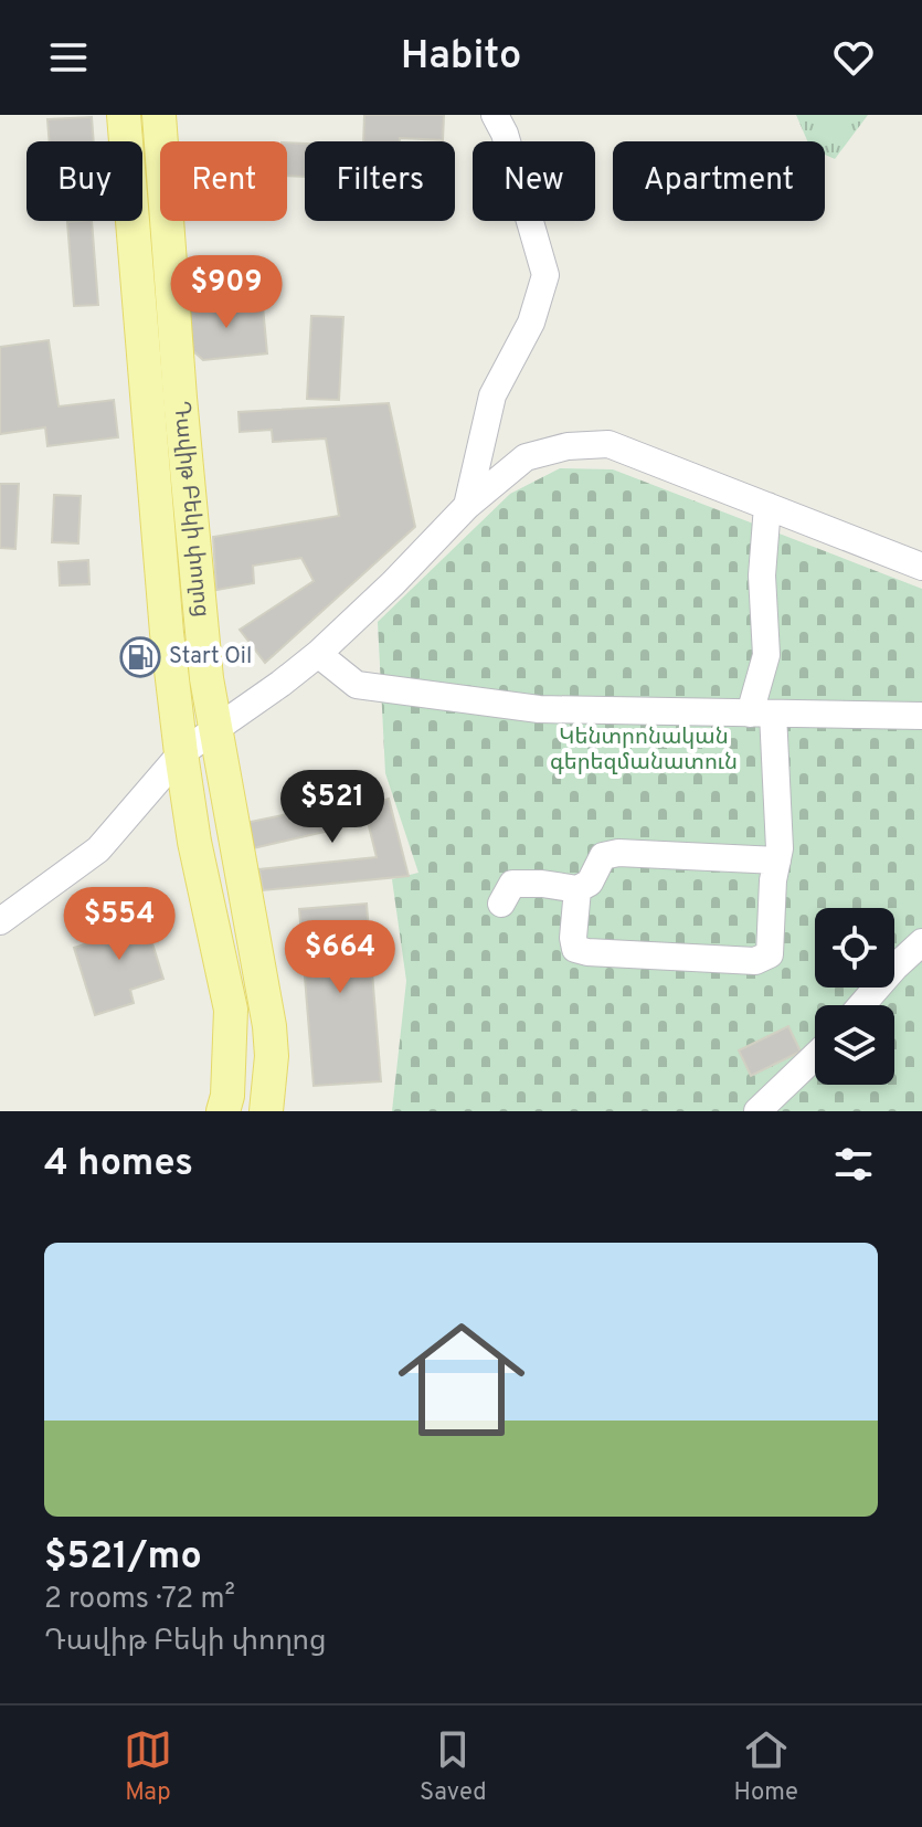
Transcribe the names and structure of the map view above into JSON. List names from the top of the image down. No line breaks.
{"streets":{"main road":["Դավիթ Բեկի փողոց"]},"parks":["Կենտրոնական գերեզմանատուն"],"places":{"fuel station":["Start Oil"]},"page":{"header":"Habito","chip":["Buy","Rent","Filters","New","Apartment"],"price":["$909","$521","$554","$664"],"heading":"4 homes","list":[{"name":"$521/mo","note":"2 rooms · 72 m² · Դավիթ Բեկի փողոց"}],"tabs":["Map","Saved","Home"]}}
